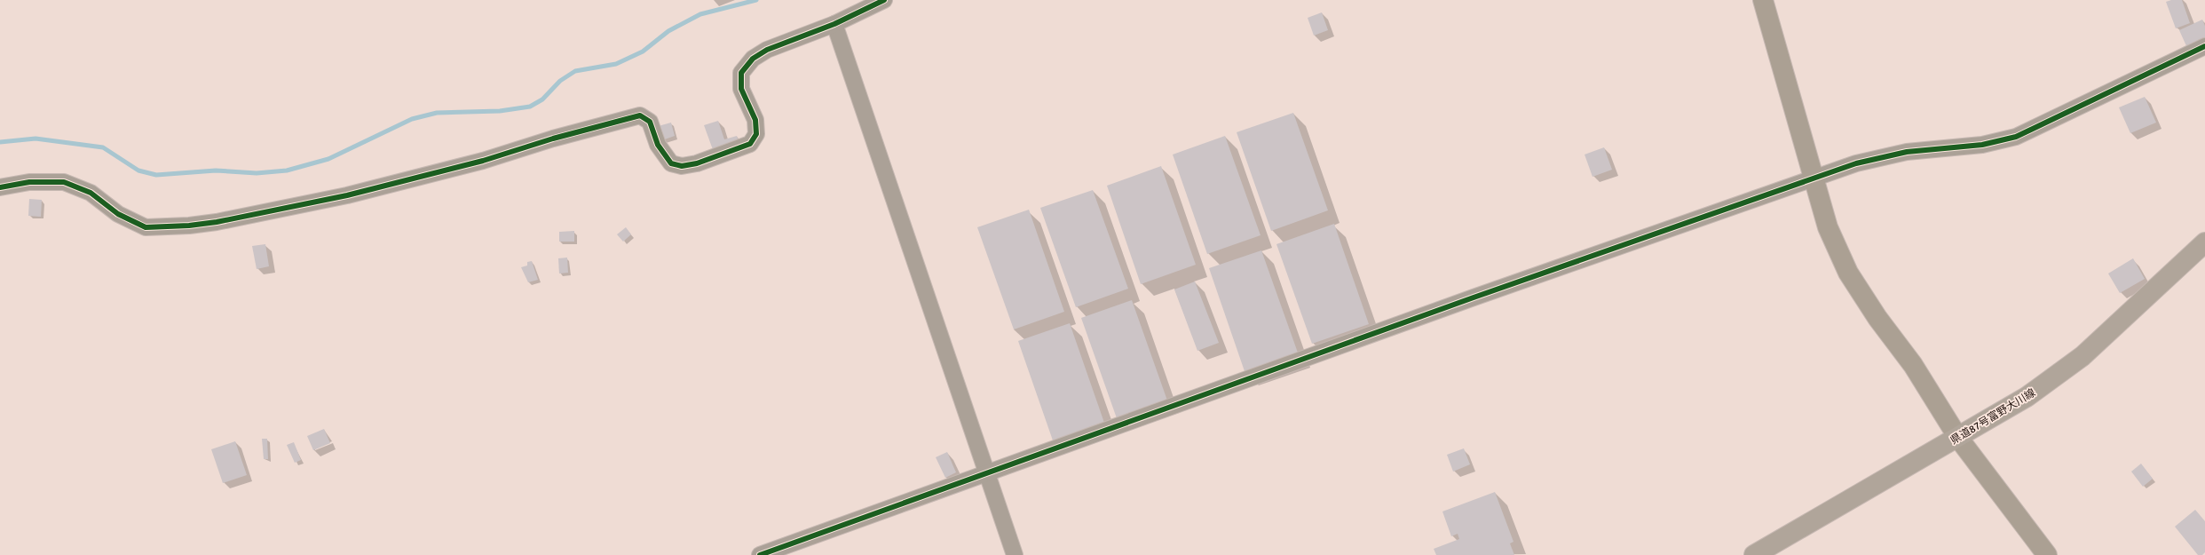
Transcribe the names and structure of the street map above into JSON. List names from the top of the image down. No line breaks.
{"streets":{"main road":["県道87号富野大川線"]}}
